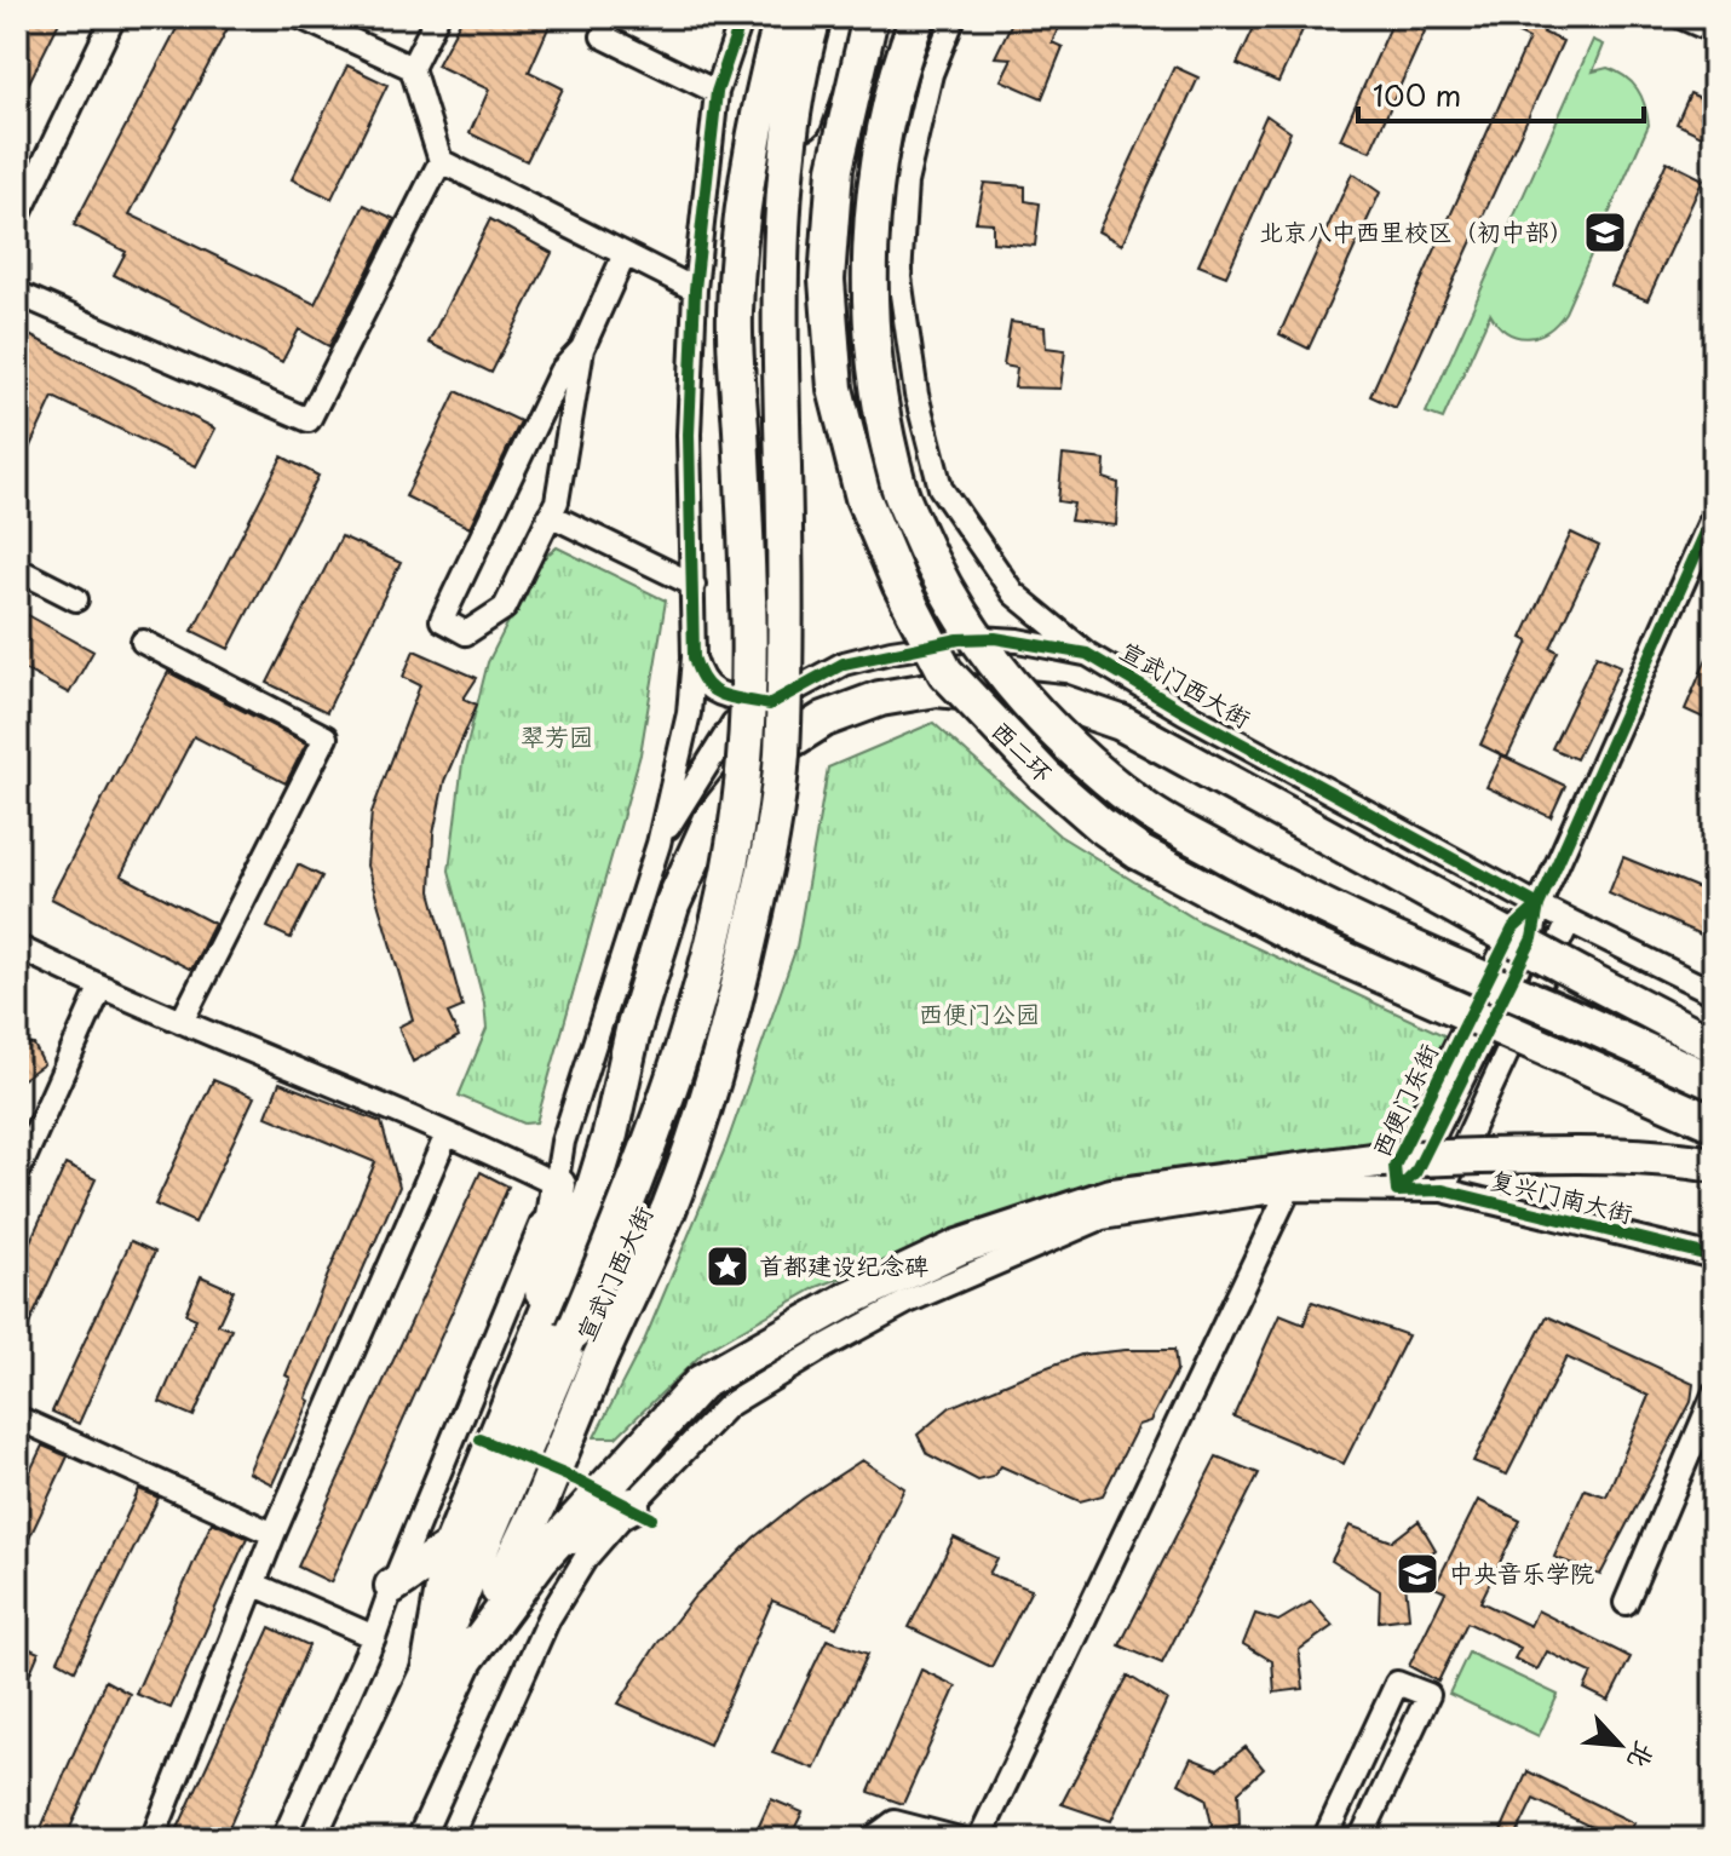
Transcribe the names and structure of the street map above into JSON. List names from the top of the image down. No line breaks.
{"streets":{"highway":["宣武门西大街","西二环"],"street":["西便门东街","复兴门南大街"]},"crossings":[["宣武门西大街","西便门东街"],["西便门东街","复兴门南大街"]],"parks":["翠芳园","西便门公园"],"places":{"school or university":["北京八中西里校区（初中部）","中央音乐学院"],"place":["首都建设纪念碑"]},"scale_bar":"100 m","north":"bottom right"}
